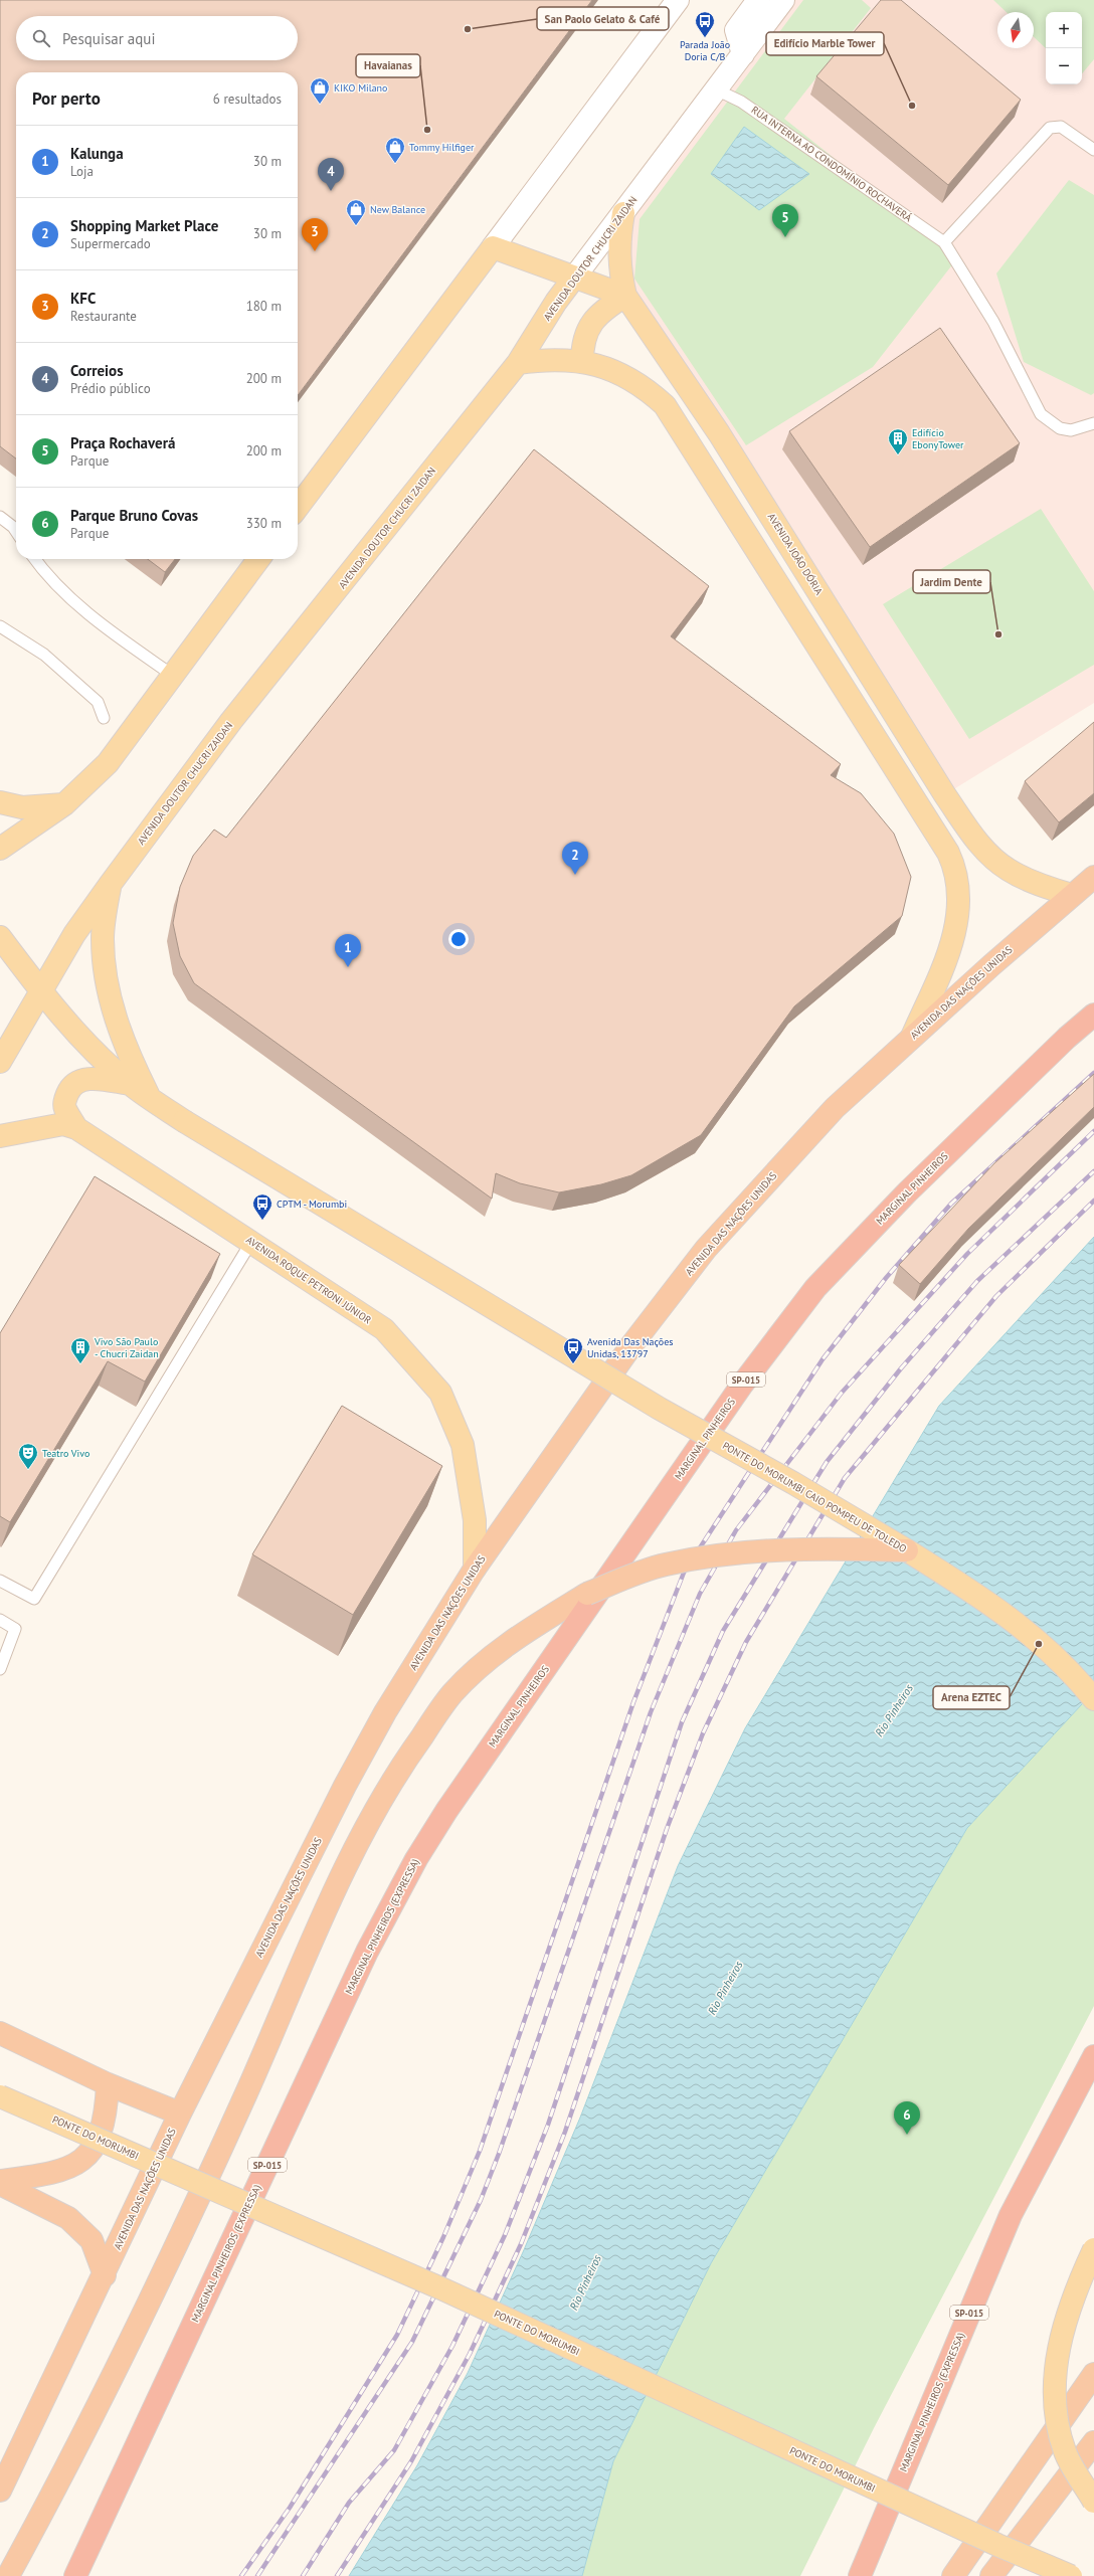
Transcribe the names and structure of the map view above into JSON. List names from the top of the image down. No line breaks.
{"streets":{"highway":["AVENIDA DAS NAÇÕES UNIDAS","MARGINAL PINHEIROS","SP-015","MARGINAL PINHEIROS (EXPRESSA)"],"main road":["AVENIDA DOUTOR CHUCRI ZAIDAN","AVENIDA JOÃO DÓRIA","AVENIDA ROQUE PETRONI JÚNIOR","PONTE DO MORUMBI CAIO POMPEU DE TOLEDO","PONTE DO MORUMBI"],"lane":["RUA INTERNA AO CONDOMÍNIO ROCHAVERÁ"]},"crossings":[["RUA INTERNA AO CONDOMÍNIO ROCHAVERÁ","AVENIDA DOUTOR CHUCRI ZAIDAN"],["AVENIDA JOÃO DÓRIA","AVENIDA DAS NAÇÕES UNIDAS"],["AVENIDA DAS NAÇÕES UNIDAS","AVENIDA ROQUE PETRONI JÚNIOR"],["MARGINAL PINHEIROS","MARGINAL PINHEIROS (EXPRESSA)"]],"water":["Rio Pinheiros"],"places":{"other":["San Paolo Gelato & Café","Edifício Marble Tower","Havaianas","Jardim Dente","Arena EZTEC"],"bus stop":["Parada João Doria C/B","CPTM - Morumbi","Avenida Das Nações Unidas, 13797"],"shop":["KIKO Milano","Tommy Hilfiger","New Balance"],"building":["Edifício EbonyTower","Vivo São Paulo - Chucri Zaidan"],"theatre":["Teatro Vivo"]},"north":"bottom","page":{"map_buttons":["+","−"],"search":"Pesquisar aqui","heading":["Por perto","6 resultados"],"list":[{"mark":"1","name":"Kalunga","note":"Loja","value":"30 m"},{"mark":"2","name":"Shopping Market Place","note":"Supermercado","value":"30 m"},{"mark":"3","name":"KFC","note":"Restaurante","value":"180 m"},{"mark":"4","name":"Correios","note":"Prédio público","value":"200 m"},{"mark":"5","name":"Praça Rochaverá","note":"Parque","value":"200 m"},{"mark":"6","name":"Parque Bruno Covas","note":"Parque","value":"330 m"}],"pins":["4","5","3","2","1","6"]}}
